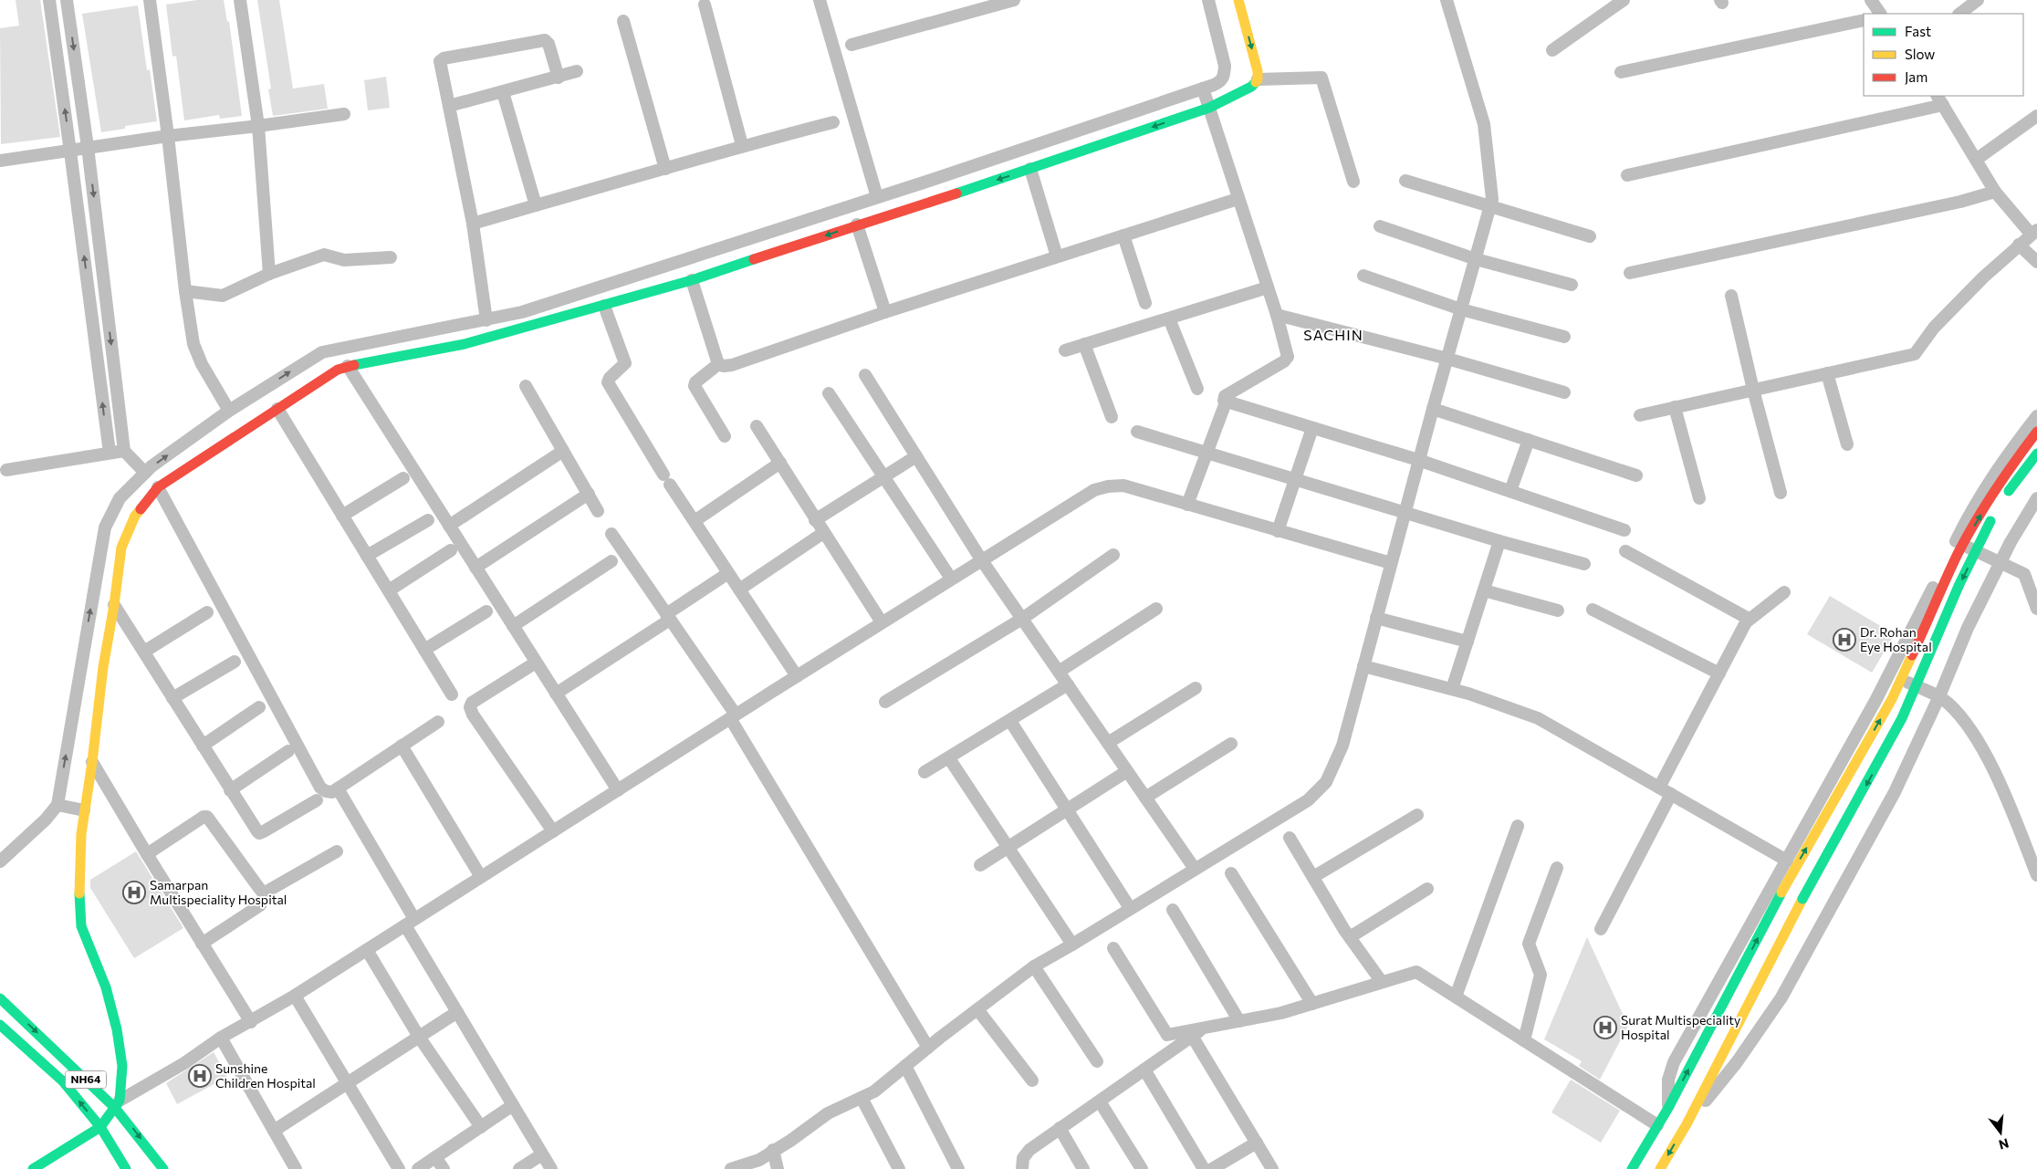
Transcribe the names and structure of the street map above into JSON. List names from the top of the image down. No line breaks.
{"streets":{"main road":["NH64"]},"districts":["SACHIN"],"places":{"hospital":["Dr. Rohan Eye Hospital","Samarpan Multispeciality Hospital","Surat Multispeciality Hospital","Sunshine Children Hospital"]},"legend":["Fast","Slow","Jam"],"north":"bottom"}
